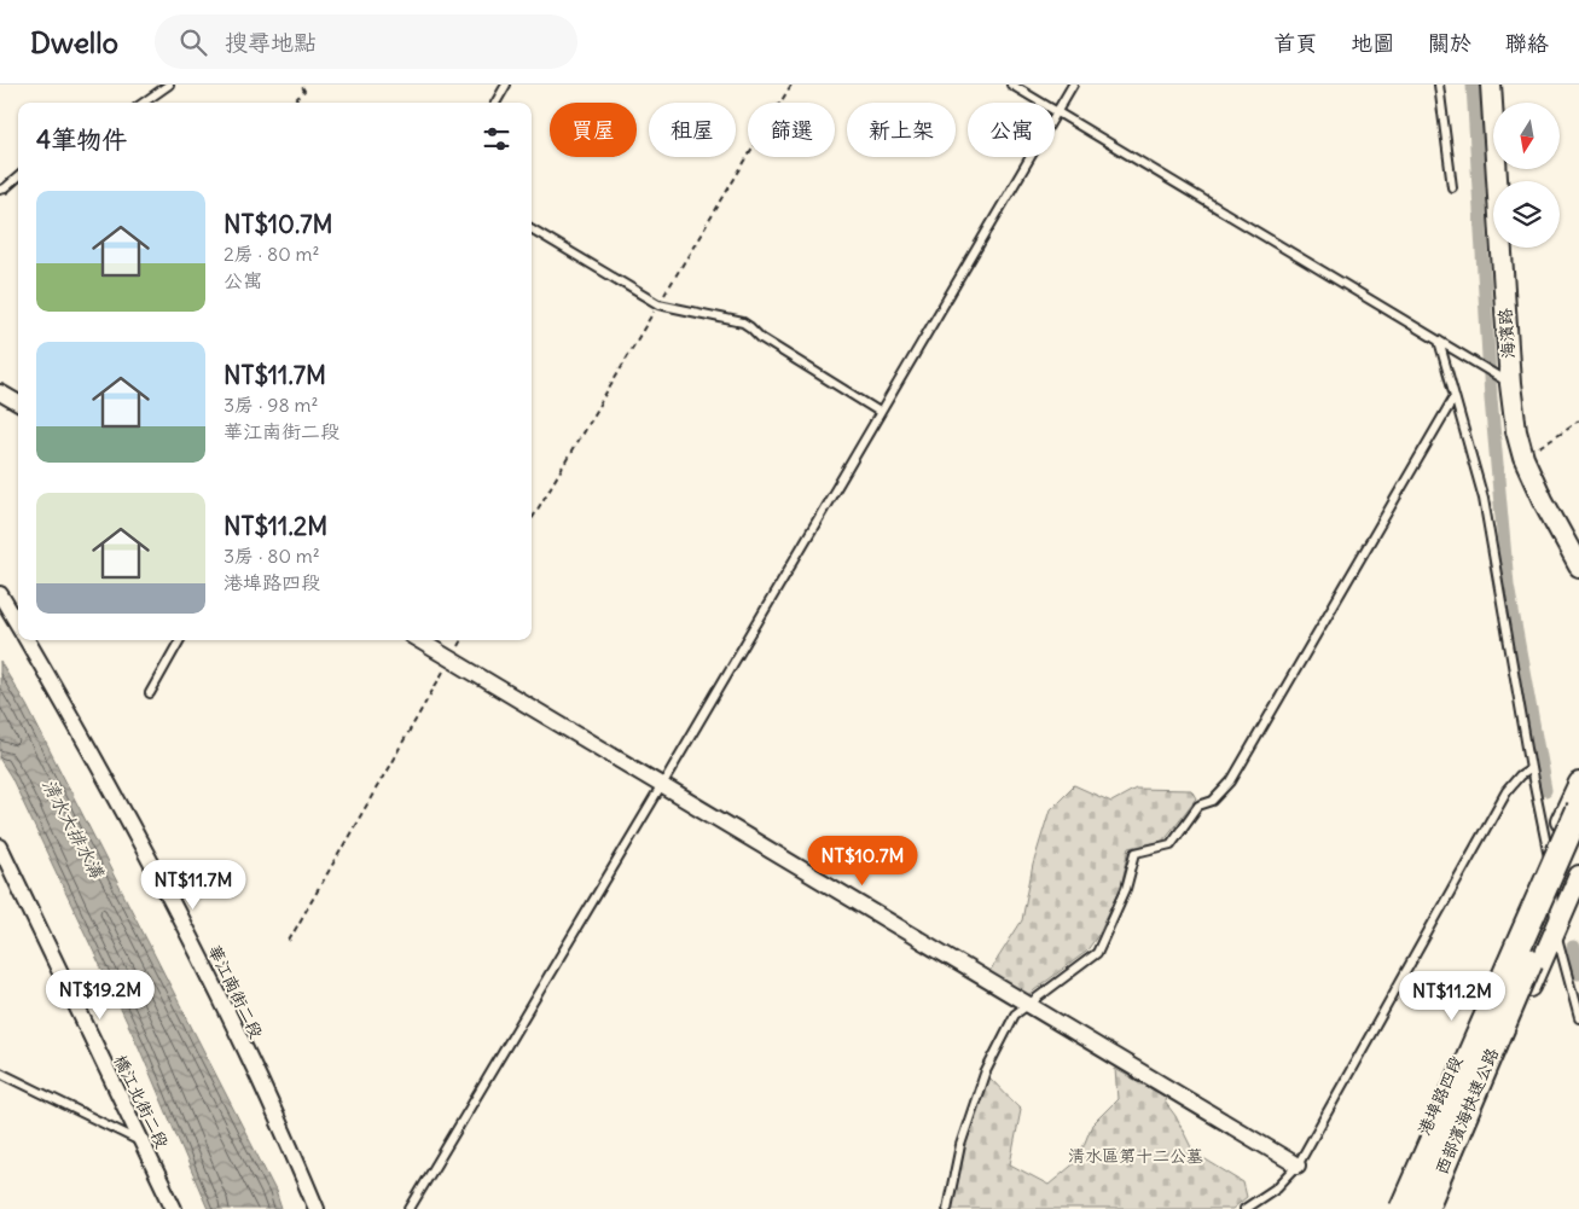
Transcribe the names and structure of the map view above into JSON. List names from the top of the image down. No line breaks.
{"streets":{"highway":["西部濱海快速公路"],"street":["海濱路","華江南街二段","港埠路四段","橋江北街二段"]},"water":["清水大排水溝"],"parks":["清水區第十二公墓"],"north":"bottom","page":{"header":"Dwello","search":"搜尋地點","nav":["首頁","地圖","關於","聯絡"],"chip":["買屋","租屋","篩選","新上架","公寓"],"heading":"4筆物件","list":[{"name":"NT$10.7M","note":"2房 · 80 m² · 公寓"},{"name":"NT$11.7M","note":"3房 · 98 m² · 華江南街二段"},{"name":"NT$11.2M","note":"3房 · 80 m² · 港埠路四段"}],"price":["NT$10.7M","NT$11.7M","NT$19.2M","NT$11.2M"]}}
